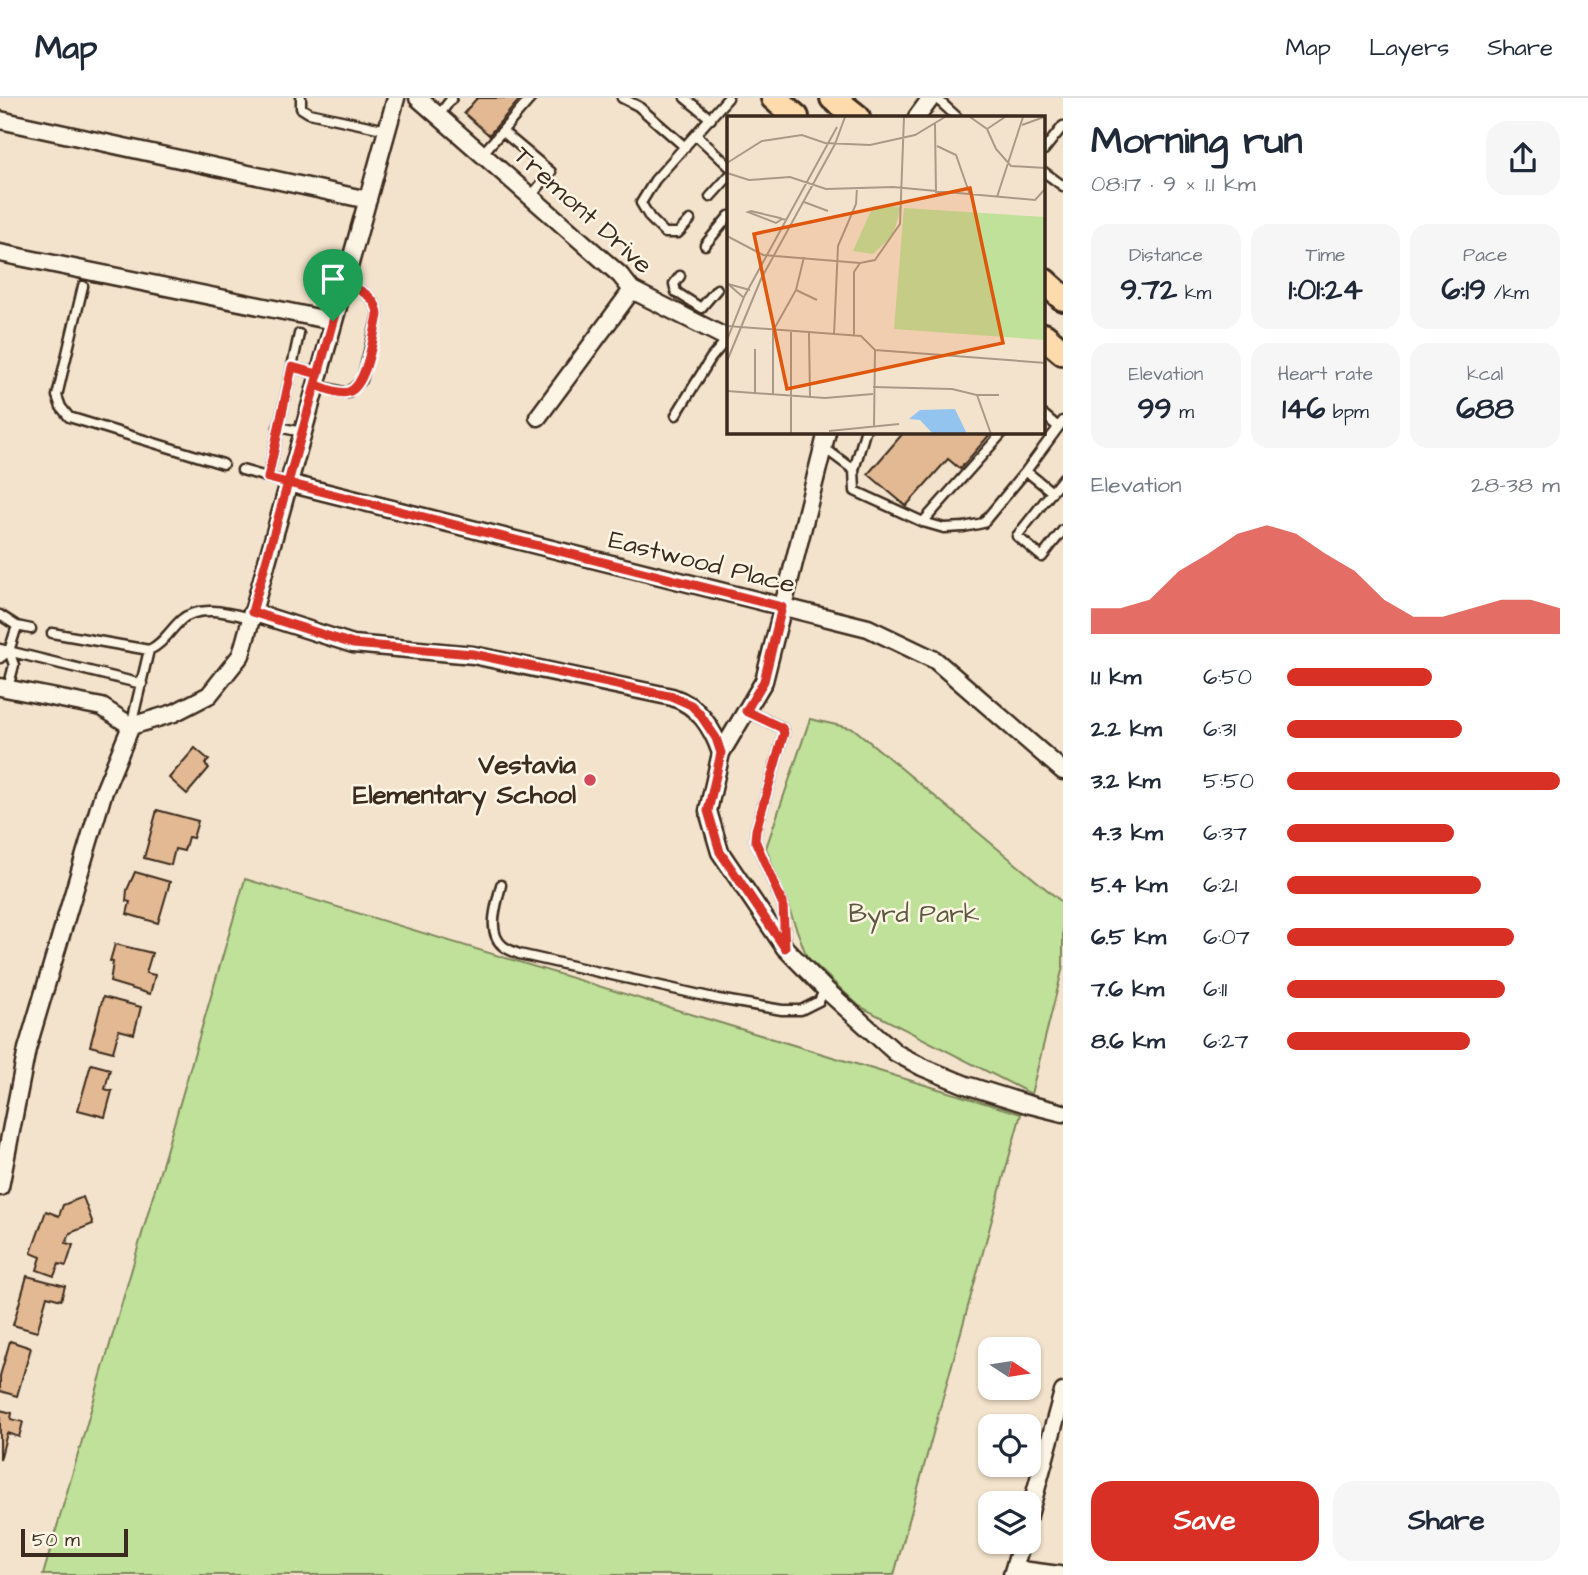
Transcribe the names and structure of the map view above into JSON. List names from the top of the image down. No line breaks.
{"streets":{"street":["Tremont Drive","Eastwood Place"]},"parks":["Byrd Park"],"places":["Vestavia Elementary School"],"scale_bar":"50 m","north":"right","page":{"header":"Map","nav":["Map","Layers","Share"],"heading":["Morning run","08:17 · 9 × 1.1 km"],"stats":[["Distance","9.72 km"],["Time","1:01:24"],["Pace","6:19 /km"],["Elevation","99 m"],["Heart rate","146 bpm"],["kcal","688"]],"chart":["Elevation","28–38 m"],"list":[{"name":"1.1 km","note":"6:50"},{"name":"2.2 km","note":"6:31"},{"name":"3.2 km","note":"5:50"},{"name":"4.3 km","note":"6:37"},{"name":"5.4 km","note":"6:21"},{"name":"6.5 km","note":"6:07"},{"name":"7.6 km","note":"6:11"},{"name":"8.6 km","note":"6:27"}],"buttons":["Save","Share"],"scale":"50 m"}}
